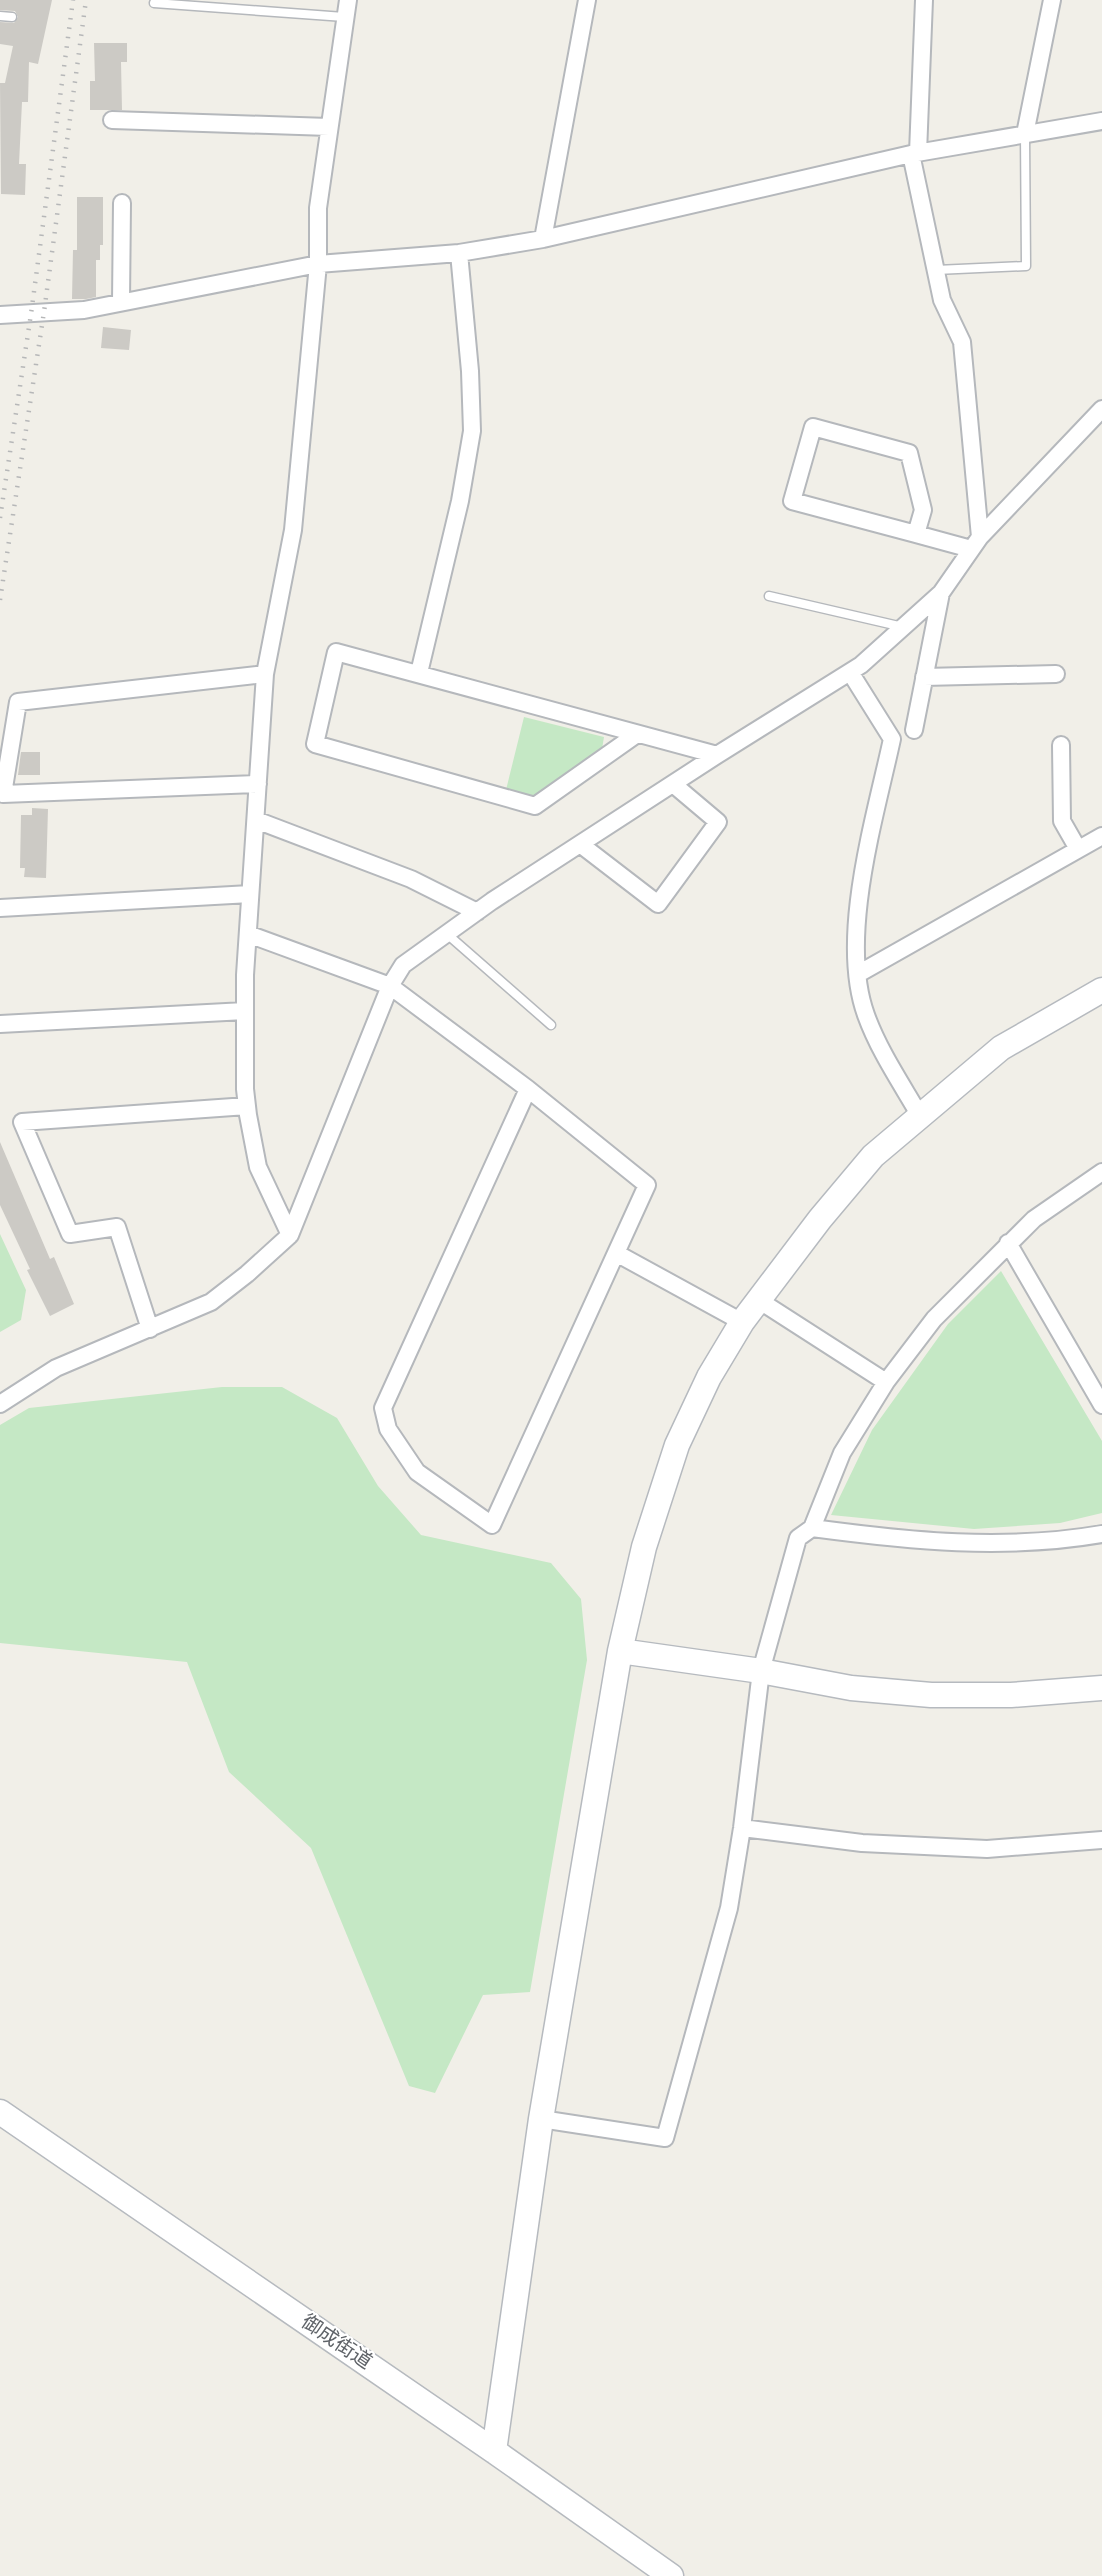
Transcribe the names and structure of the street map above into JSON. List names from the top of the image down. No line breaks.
{"streets":{"street":["御成街道"]}}
